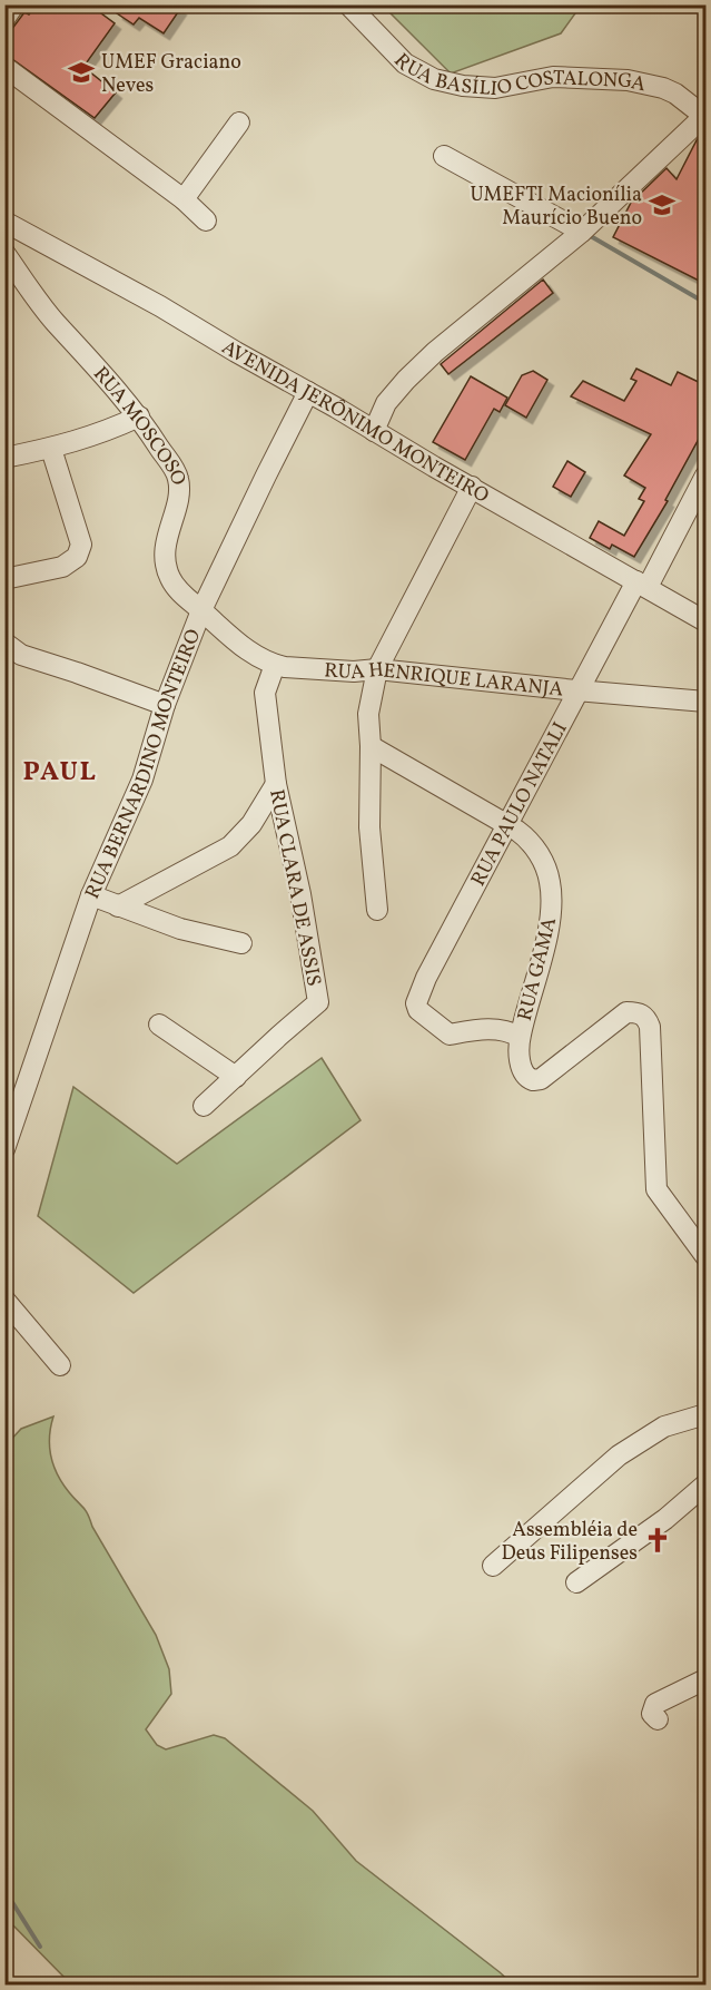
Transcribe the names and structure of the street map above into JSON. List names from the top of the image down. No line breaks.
{"streets":{"street":["RUA BASÍLIO COSTALONGA","AVENIDA JERÔNIMO MONTEIRO","RUA MOSCOSO","RUA HENRIQUE LARANJA","RUA BERNARDINO MONTEIRO","RUA PAULO NATALI","RUA CLARA DE ASSIS","RUA GAMA"]},"crossings":[["AVENIDA JERÔNIMO MONTEIRO","RUA BERNARDINO MONTEIRO"],["AVENIDA JERÔNIMO MONTEIRO","RUA PAULO NATALI"],["RUA MOSCOSO","RUA HENRIQUE LARANJA"],["RUA MOSCOSO","RUA BERNARDINO MONTEIRO"],["RUA HENRIQUE LARANJA","RUA BERNARDINO MONTEIRO"],["RUA HENRIQUE LARANJA","RUA PAULO NATALI"],["RUA HENRIQUE LARANJA","RUA CLARA DE ASSIS"],["RUA PAULO NATALI","RUA GAMA"]],"districts":["PAUL"],"places":{"school or university":["UMEF Graciano Neves","UMEFTI Macionília Maurício Bueno"],"church":["Assembléia de Deus Filipenses"]}}
